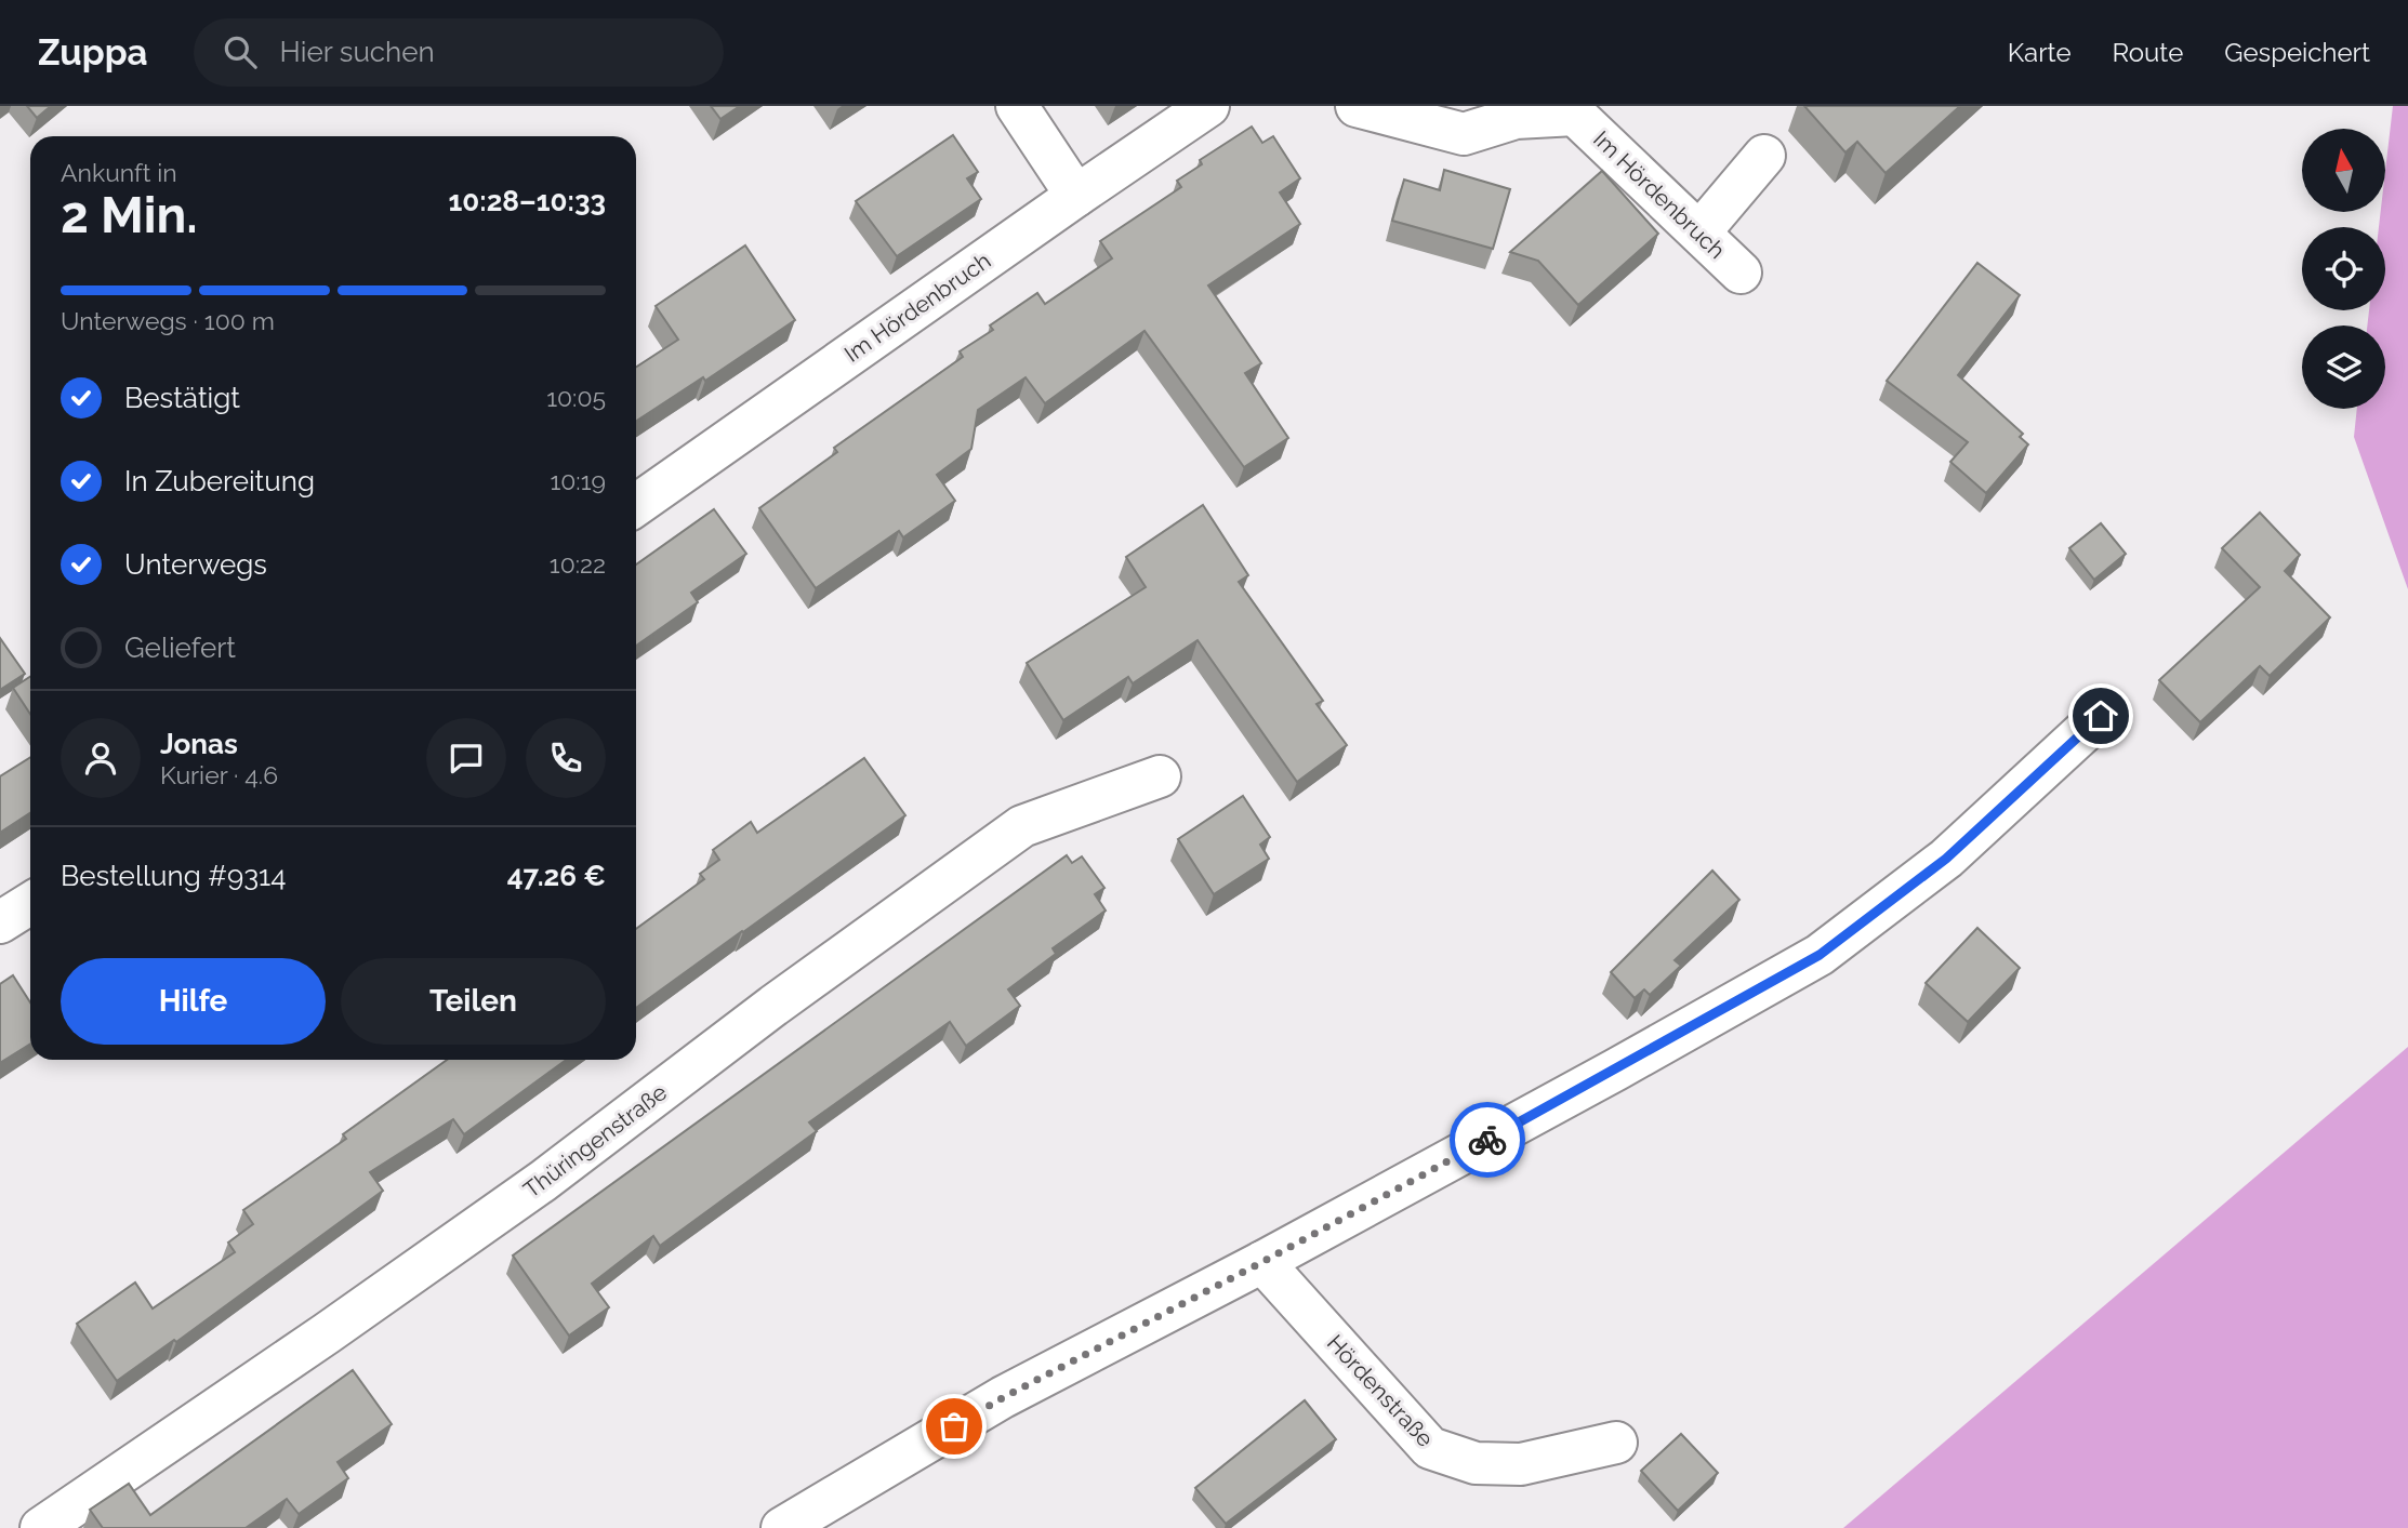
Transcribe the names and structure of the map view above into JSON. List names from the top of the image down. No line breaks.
{"streets":{"street":["Im Hördenbruch","Thüringenstraße","Hördenstraße"]},"north":"top","page":{"header":"Zuppa","search":"Hier suchen","nav":["Karte","Route","Gespeichert"],"heading":["2 Min.","Ankunft in","10:28–10:33"],"panel":["Jonas","Kurier · 4.6","Bestellung #9314","47.26 €"],"bar":"Unterwegs · 100 m","list":[["Bestätigt","10:05"],["In Zubereitung","10:19"],["Unterwegs","10:22"],"Geliefert"],"buttons":["Hilfe","Teilen"]}}
